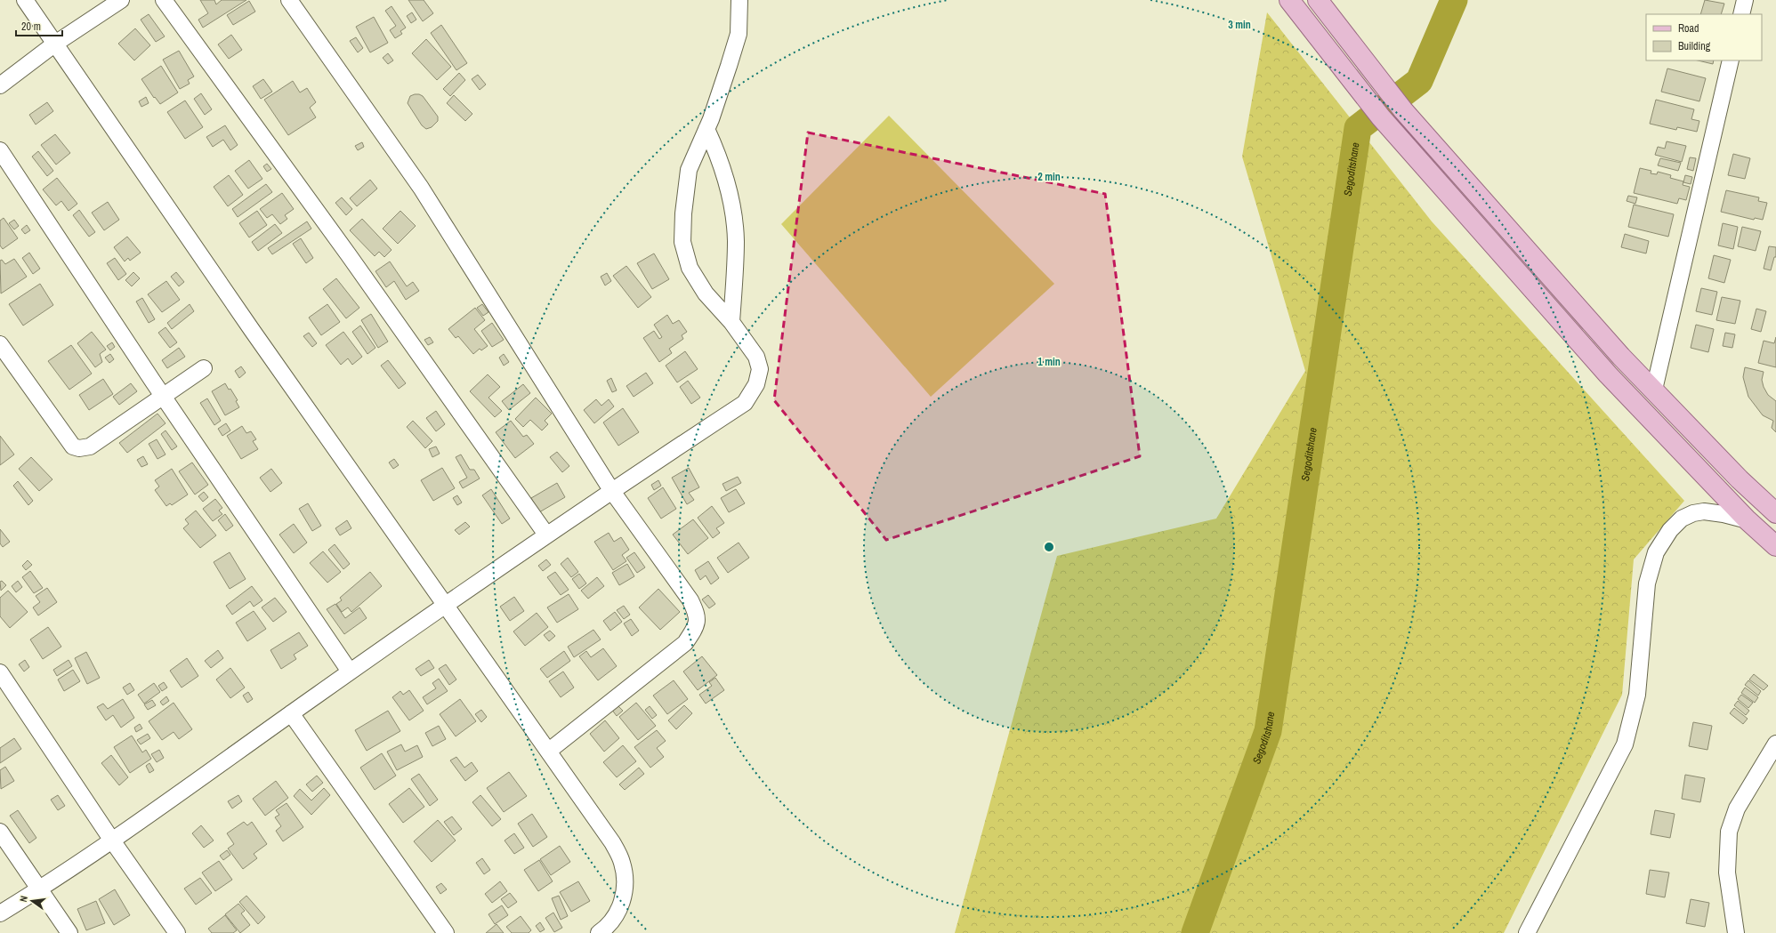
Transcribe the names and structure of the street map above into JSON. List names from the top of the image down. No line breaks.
{"water":["Segoditshane"],"legend":["Road","Building"],"scale_bar":"20 m","north":"left","rings":["3 min","2 min","1 min"]}
